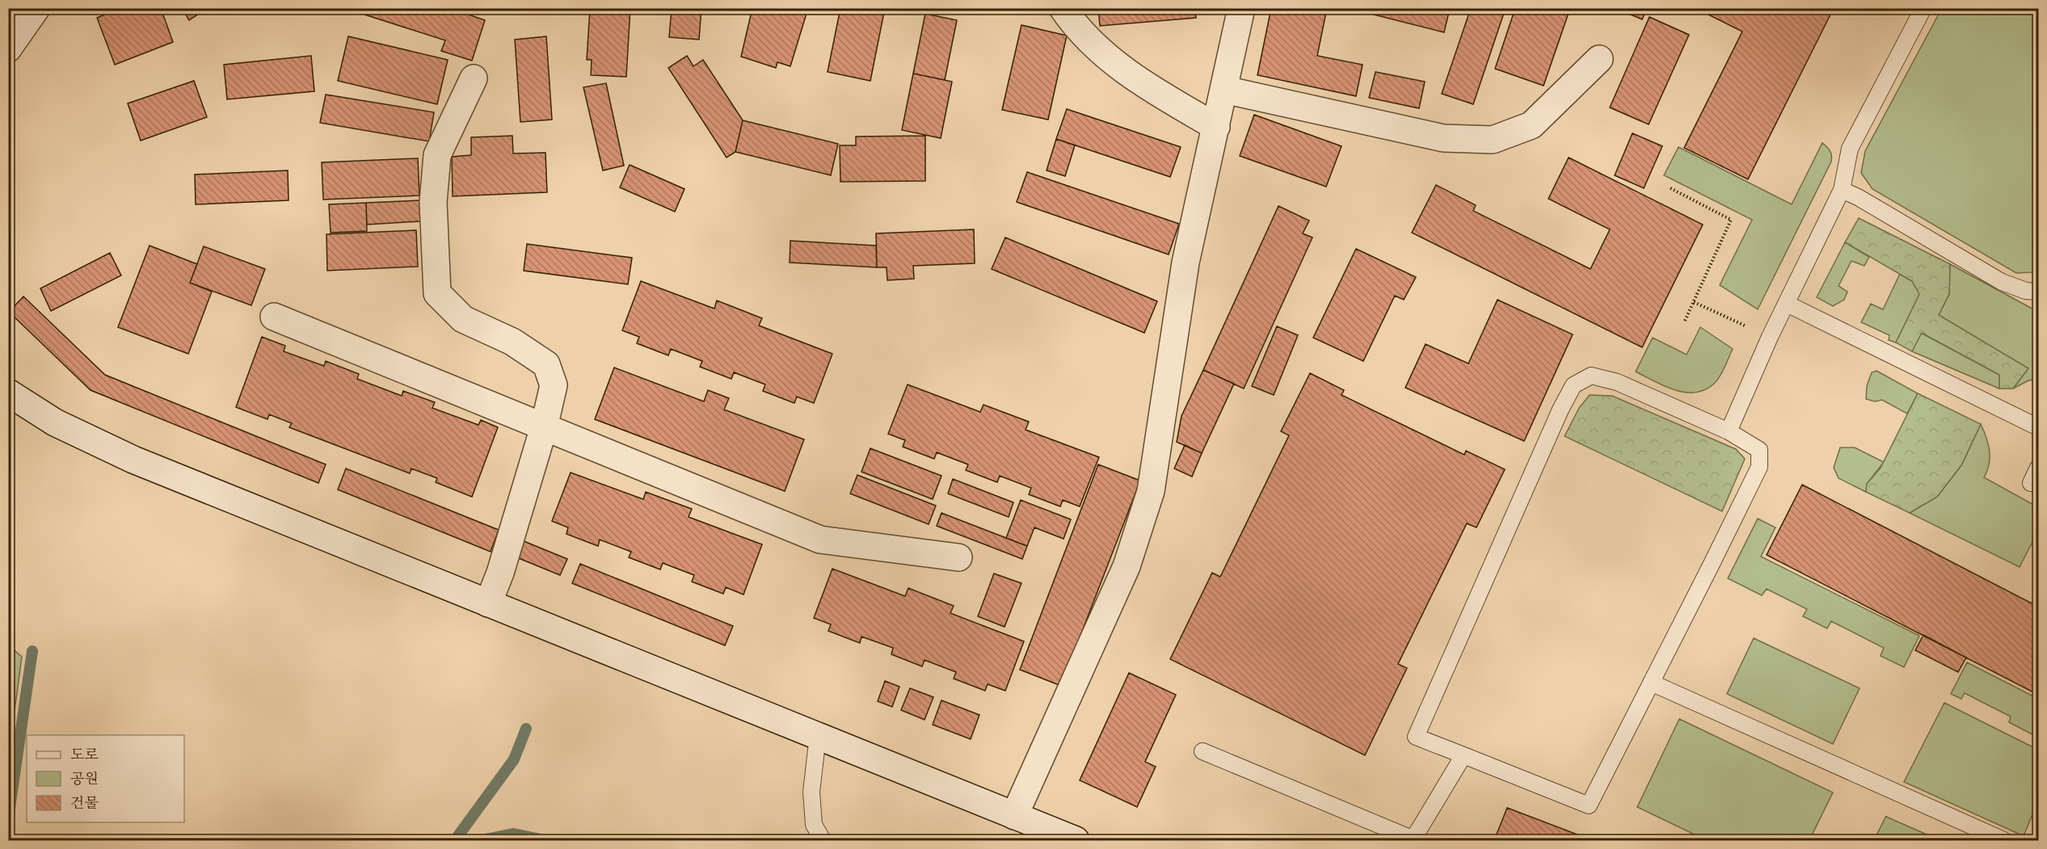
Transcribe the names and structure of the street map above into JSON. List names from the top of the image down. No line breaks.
{"legend":["도로","공원","건물"]}
